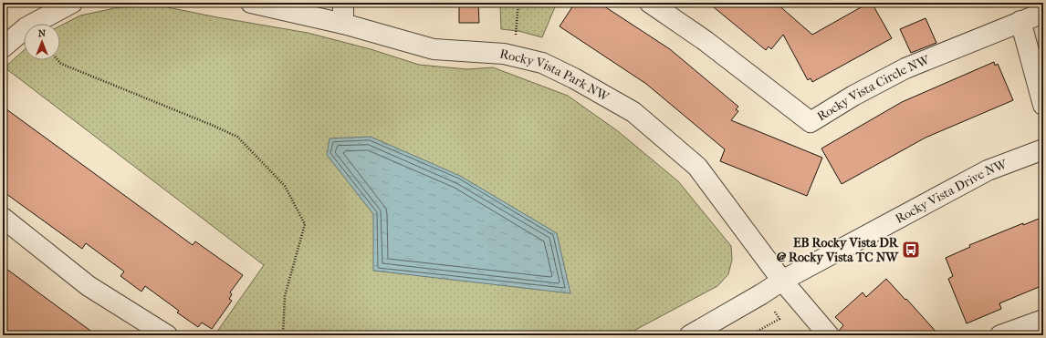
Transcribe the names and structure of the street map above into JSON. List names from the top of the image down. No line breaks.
{"streets":{"street":["Rocky Vista Park NW","Rocky Vista Circle NW","Rocky Vista Drive NW"]},"crossings":[["Rocky Vista Park NW","Rocky Vista Drive NW"]],"places":{"bus stop":["EB Rocky Vista DR @ Rocky Vista TC NW"]},"north":"top"}
